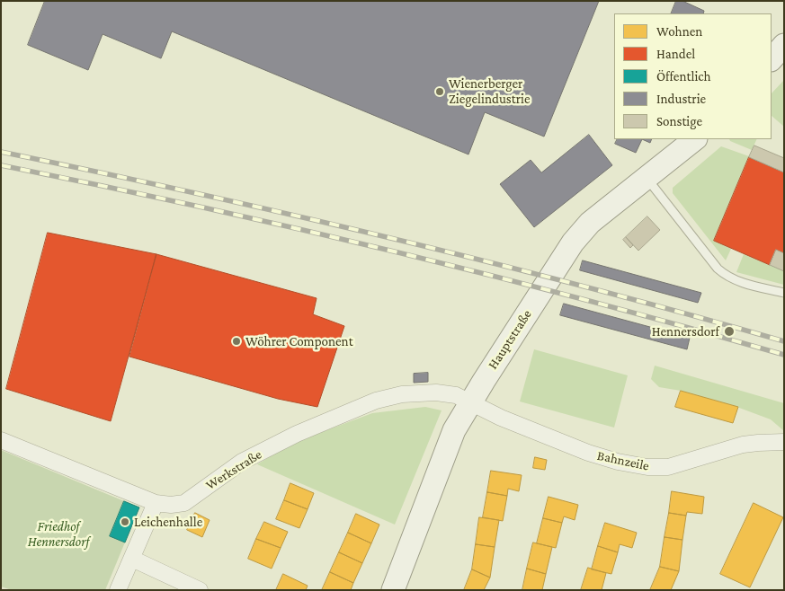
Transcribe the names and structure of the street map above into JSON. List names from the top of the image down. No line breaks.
{"streets":{"street":["Hauptstraße","Bahnzeile","Werkstraße"]},"crossings":[["Hauptstraße","Bahnzeile"],["Hauptstraße","Werkstraße"],["Bahnzeile","Werkstraße"]],"parks":["Friedhof Hennersdorf"],"places":["Wienerberger Ziegelindustrie","Hennersdorf","Wöhrer Component","Leichenhalle"],"legend":["Wohnen","Handel","Öffentlich","Industrie","Sonstige"]}
